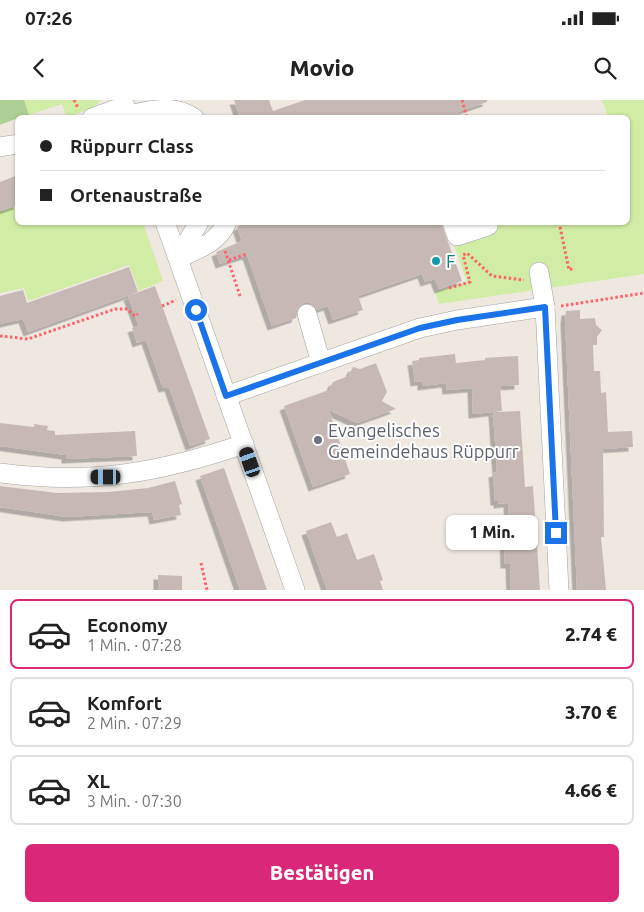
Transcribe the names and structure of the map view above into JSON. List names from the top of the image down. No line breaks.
{"places":["F","Evangelisches Gemeindehaus Rüppurr"],"page":{"status":"07:26","header":"Movio","banner":["Rüppurr Class","Ortenaustraße"],"bubble":"1 Min.","list":[{"name":"Economy","note":"1 Min. · 07:28","value":"2.74 €"},{"name":"Komfort","note":"2 Min. · 07:29","value":"3.70 €"},{"name":"XL","note":"3 Min. · 07:30","value":"4.66 €"}],"buttons":"Bestätigen"}}
